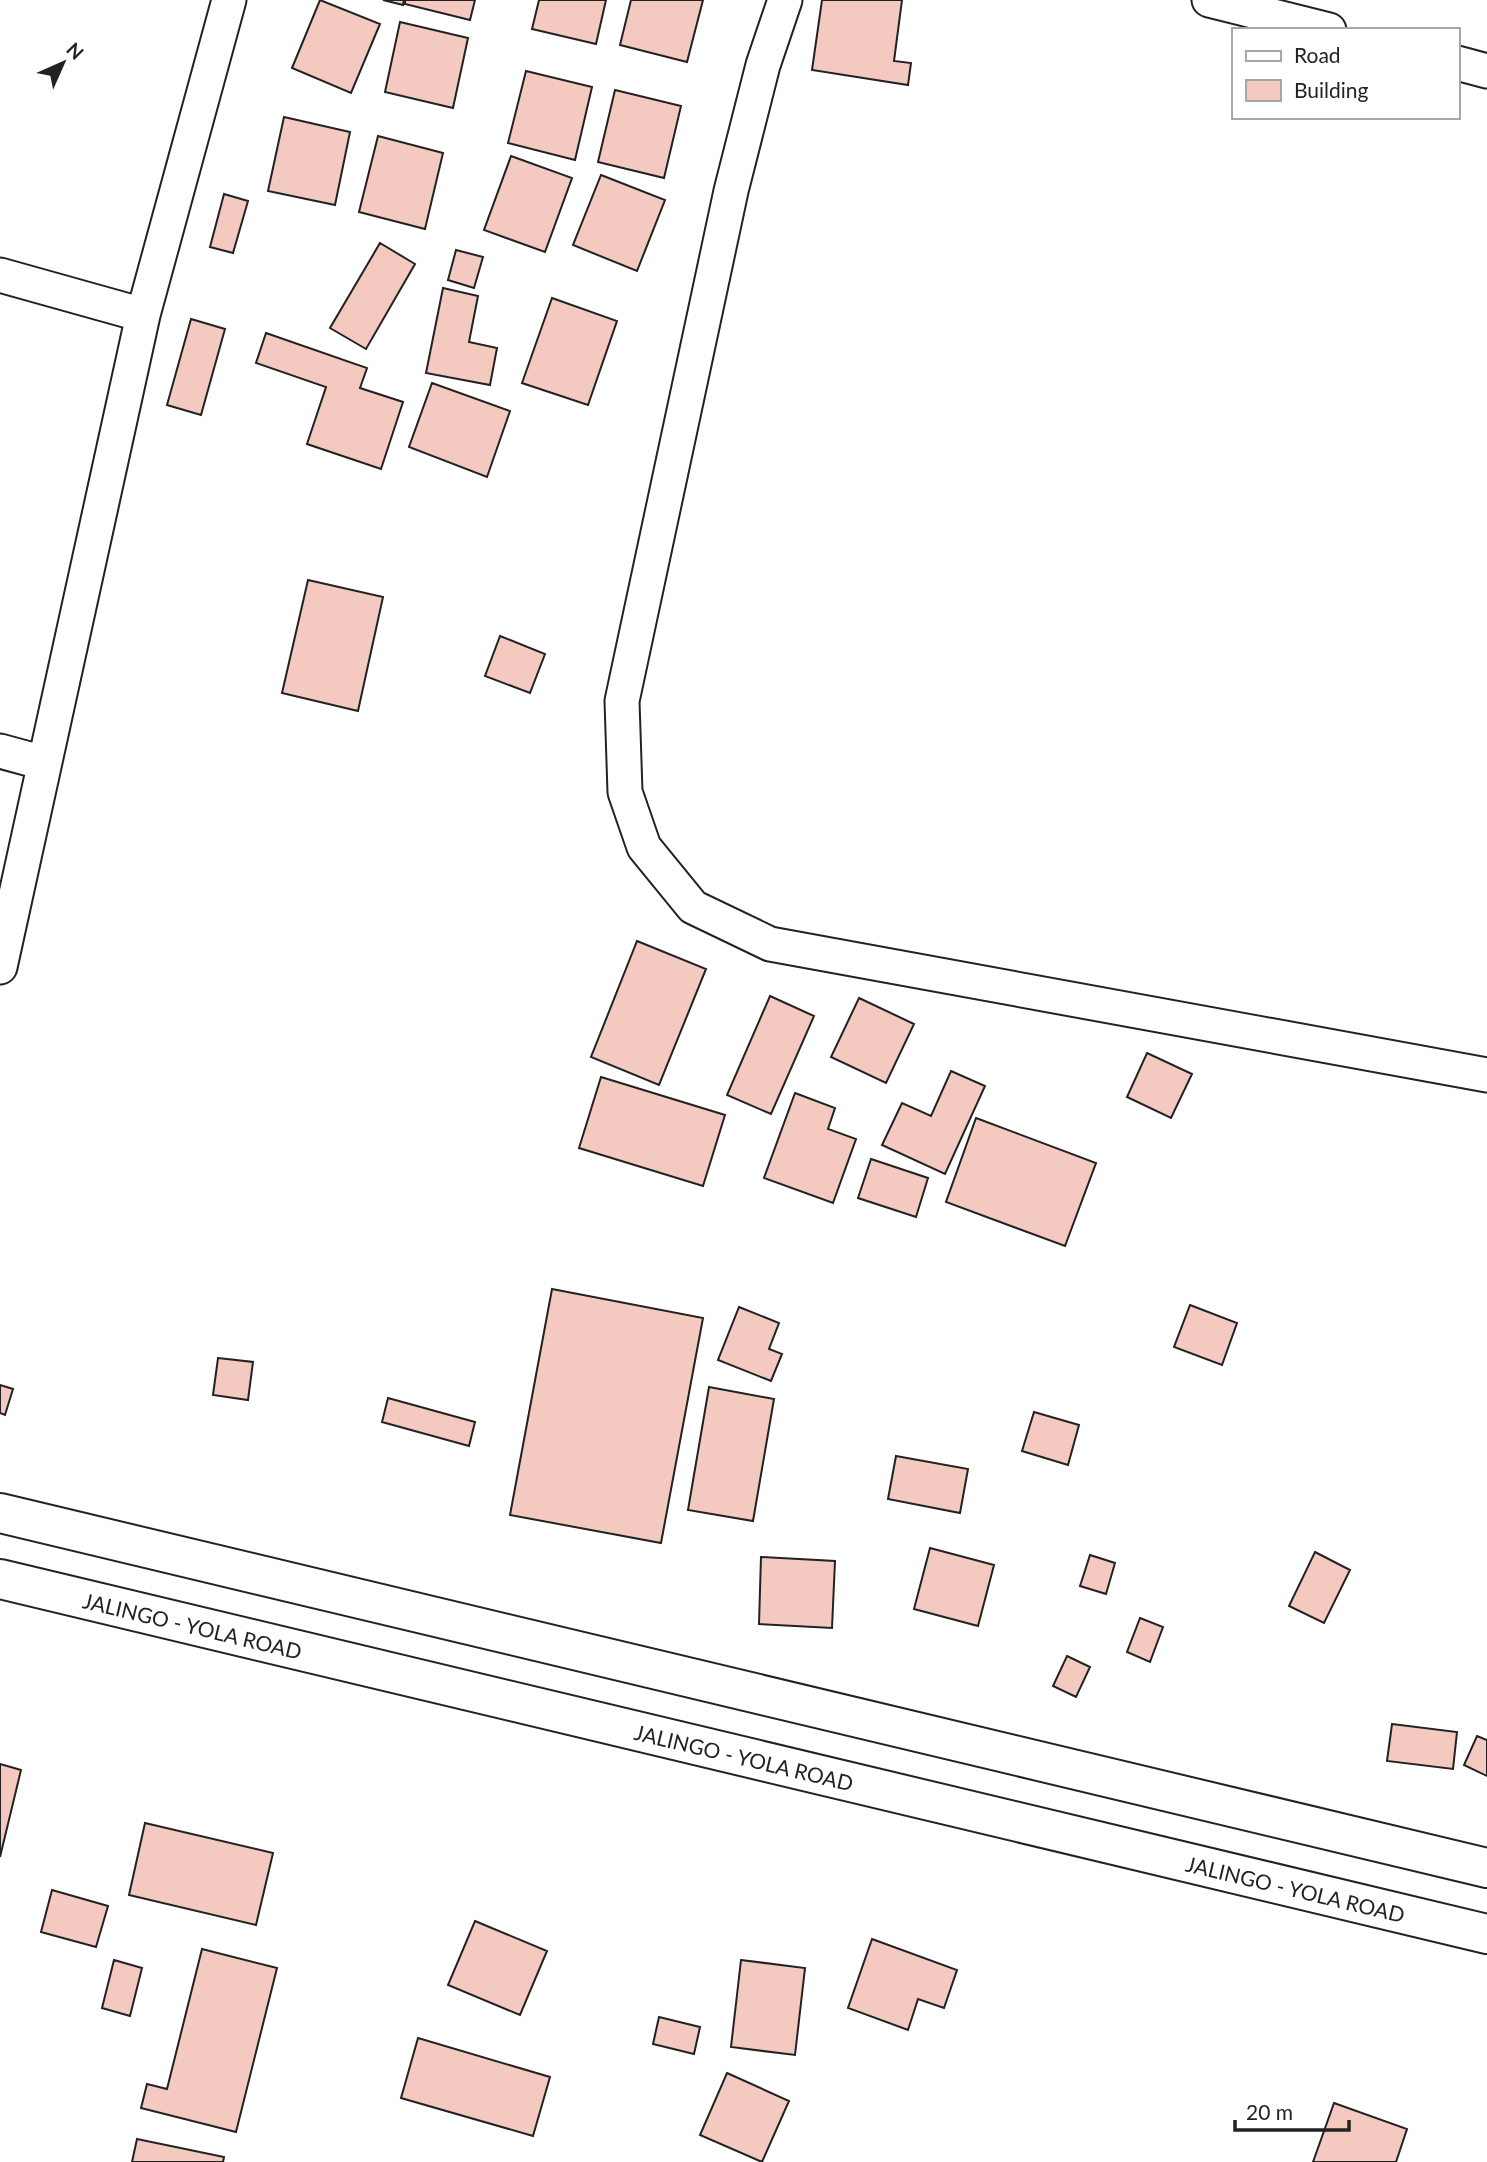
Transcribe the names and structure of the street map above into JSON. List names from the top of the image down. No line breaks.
{"streets":{"highway":["JALINGO - YOLA ROAD"]},"legend":["Road","Building"],"scale_bar":"20 m","north":"top right"}
